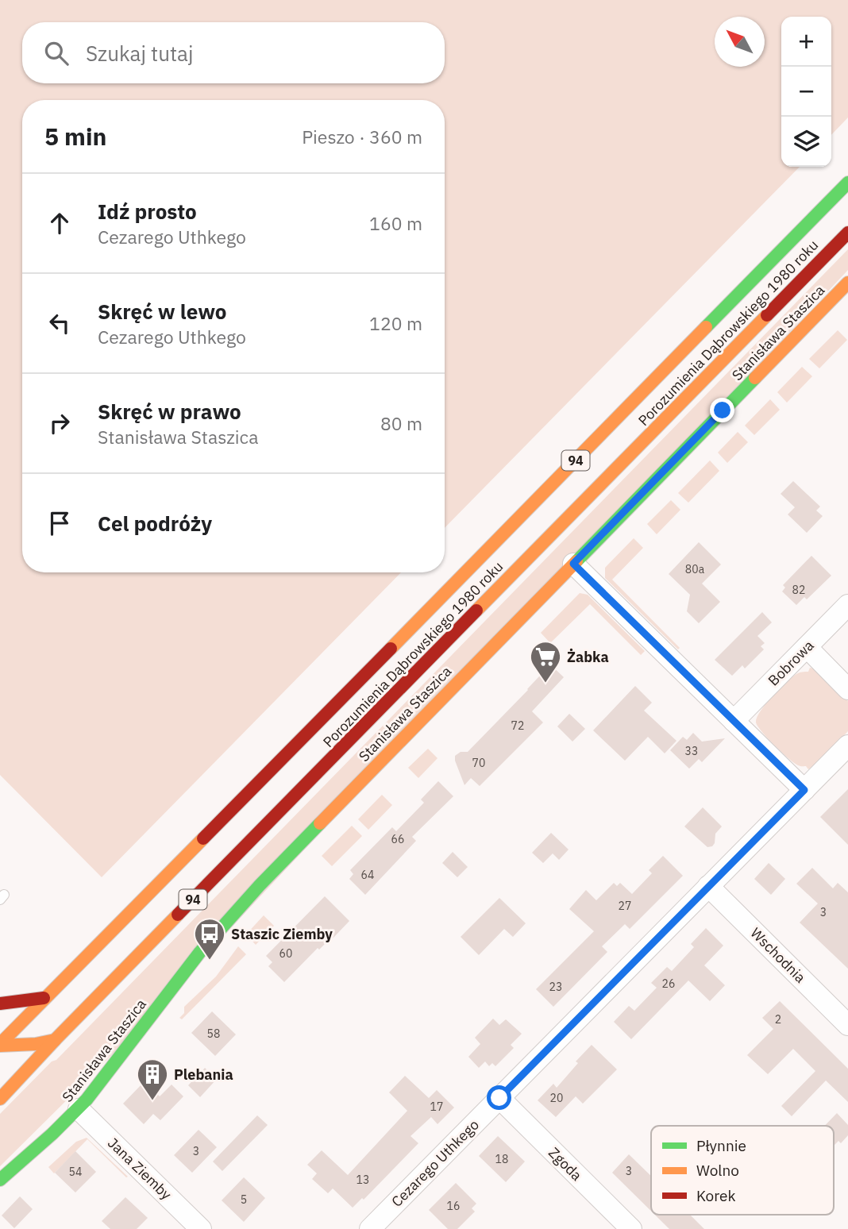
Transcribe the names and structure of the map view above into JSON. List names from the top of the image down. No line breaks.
{"streets":{"main road":["Porozumienia Dąbrowskiego 1980 roku","Stanisława Staszica","94"],"street":["Bobrowa","Wschodnia","Cezarego Uthkego","Zgoda","Jana Ziemby"]},"crossings":[["Stanisława Staszica","Jana Ziemby"],["Wschodnia","Cezarego Uthkego"],["Cezarego Uthkego","Zgoda"]],"places":{"supermarket":["Żabka"],"bus stop":["Staszic Ziemby"],"building":["Plebania"]},"house_numbers":["80a","82","72","33","70","66","64","27","3","60","26","23","2","58","20","17","3","18","3","54","13","5","16"],"legend":["Płynnie","Wolno","Korek"],"north":"top left","page":{"map_buttons":["+","−"],"search":"Szukaj tutaj","heading":["5 min","Pieszo · 360 m"],"list":[["Idź prosto","Cezarego Uthkego","160 m"],["Skręć w lewo","Cezarego Uthkego","120 m"],["Skręć w prawo","Stanisława Staszica","80 m"],"Cel podróży"]}}
